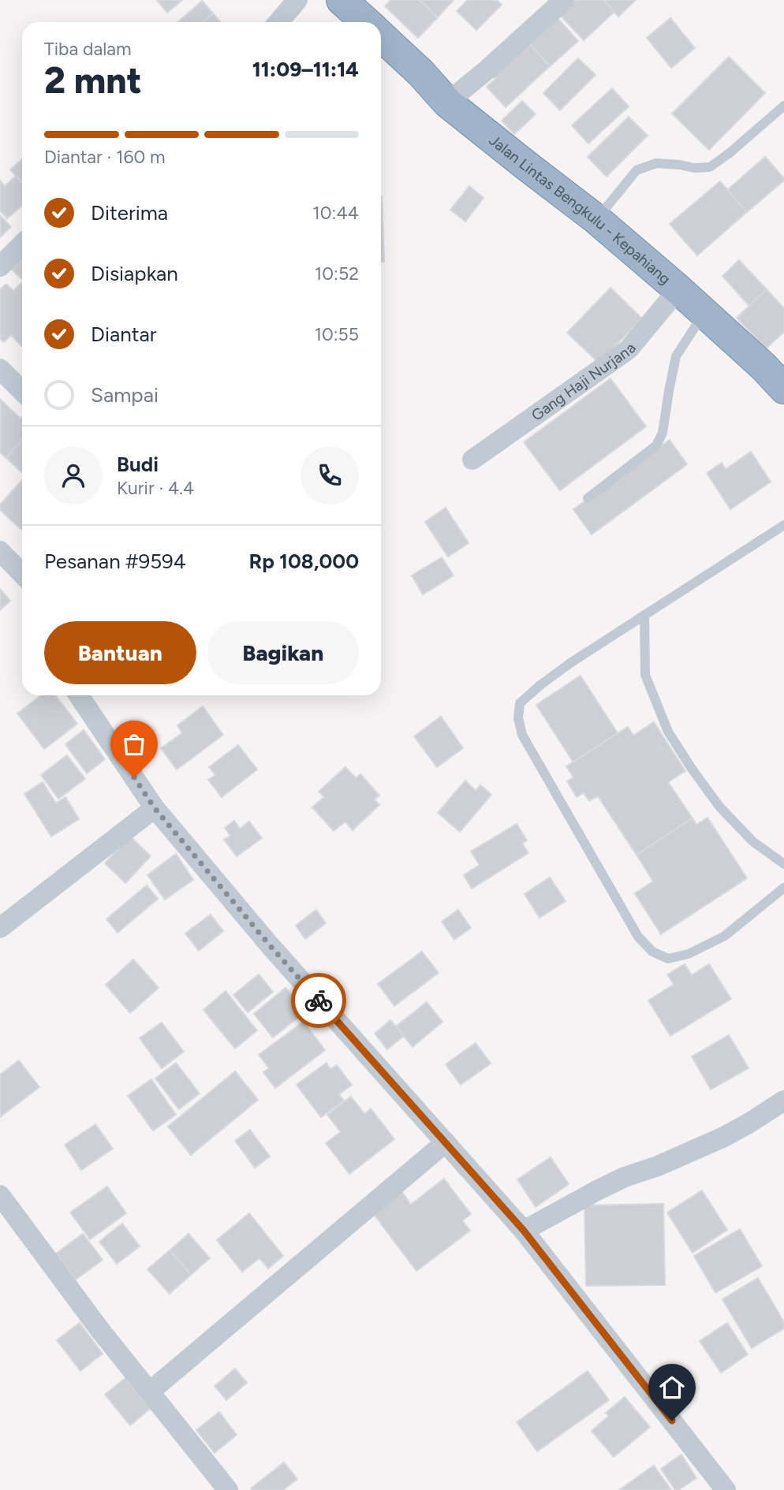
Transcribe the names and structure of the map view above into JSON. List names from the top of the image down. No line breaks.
{"streets":{"highway":["Jalan Lintas Bengkulu - Kepahiang"],"street":["Gang Haji Nurjana"]},"crossings":[["Jalan Lintas Bengkulu - Kepahiang","Gang Haji Nurjana"]],"page":{"heading":["2 mnt","Tiba dalam","11:09–11:14"],"panel":["Budi","Kurir · 4.4","Pesanan #9594","Rp 108,000"],"bar":"Diantar · 160 m","list":[["Diterima","10:44"],["Disiapkan","10:52"],["Diantar","10:55"],"Sampai"],"buttons":["Bantuan","Bagikan"]}}
